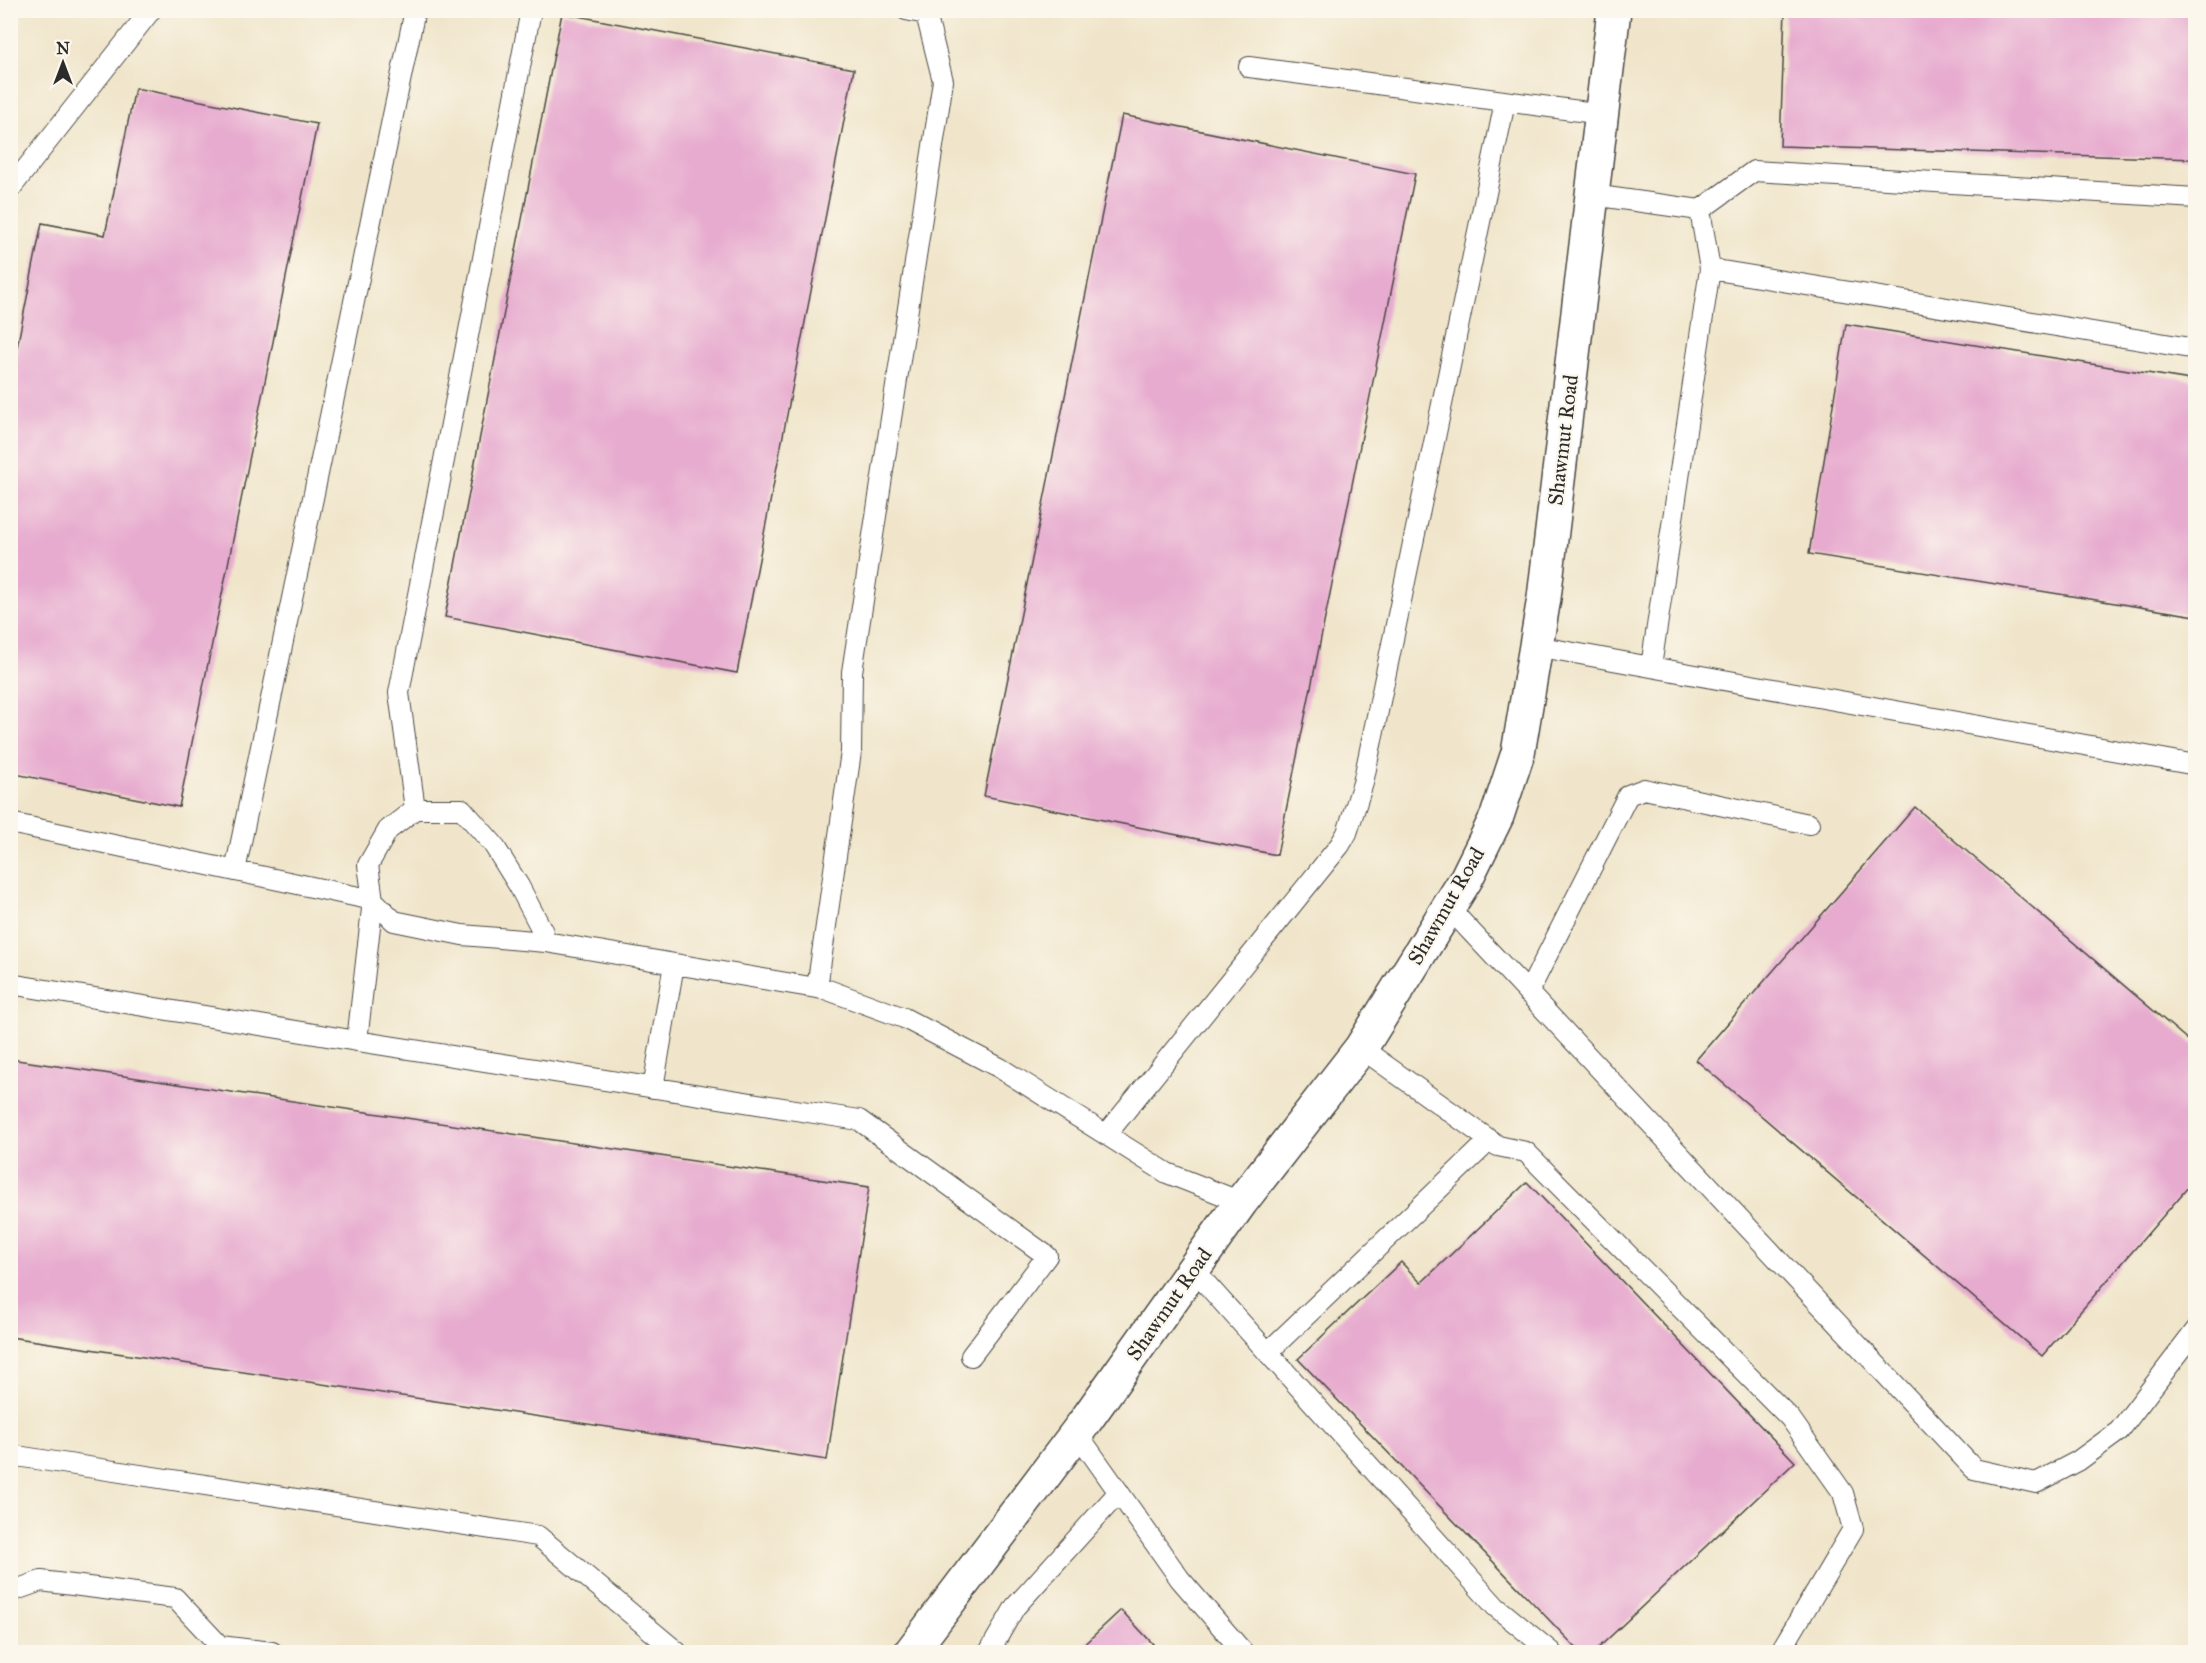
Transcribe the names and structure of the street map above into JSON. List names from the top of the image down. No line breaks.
{"streets":{"street":["Shawmut Road"]},"north":"top"}
